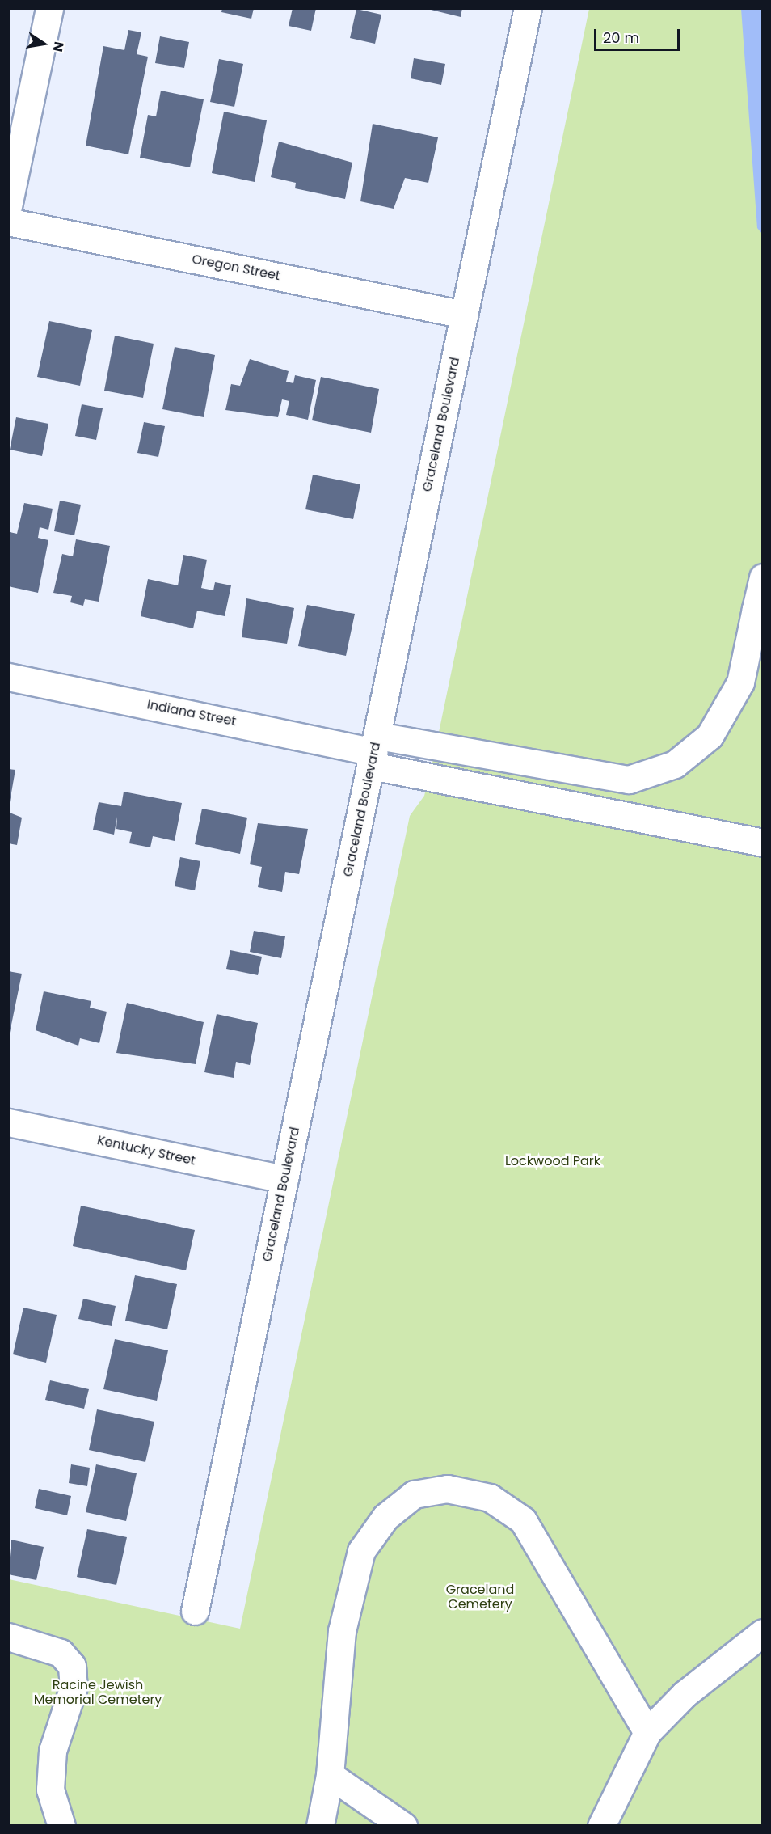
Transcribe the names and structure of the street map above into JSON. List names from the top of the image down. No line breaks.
{"streets":{"street":["Oregon Street","Graceland Boulevard","Indiana Street","Kentucky Street"]},"crossings":[["Oregon Street","Graceland Boulevard"],["Graceland Boulevard","Indiana Street"],["Graceland Boulevard","Kentucky Street"]],"parks":["Lockwood Park","Graceland Cemetery","Racine Jewish Memorial Cemetery"],"scale_bar":"20 m","north":"right"}
